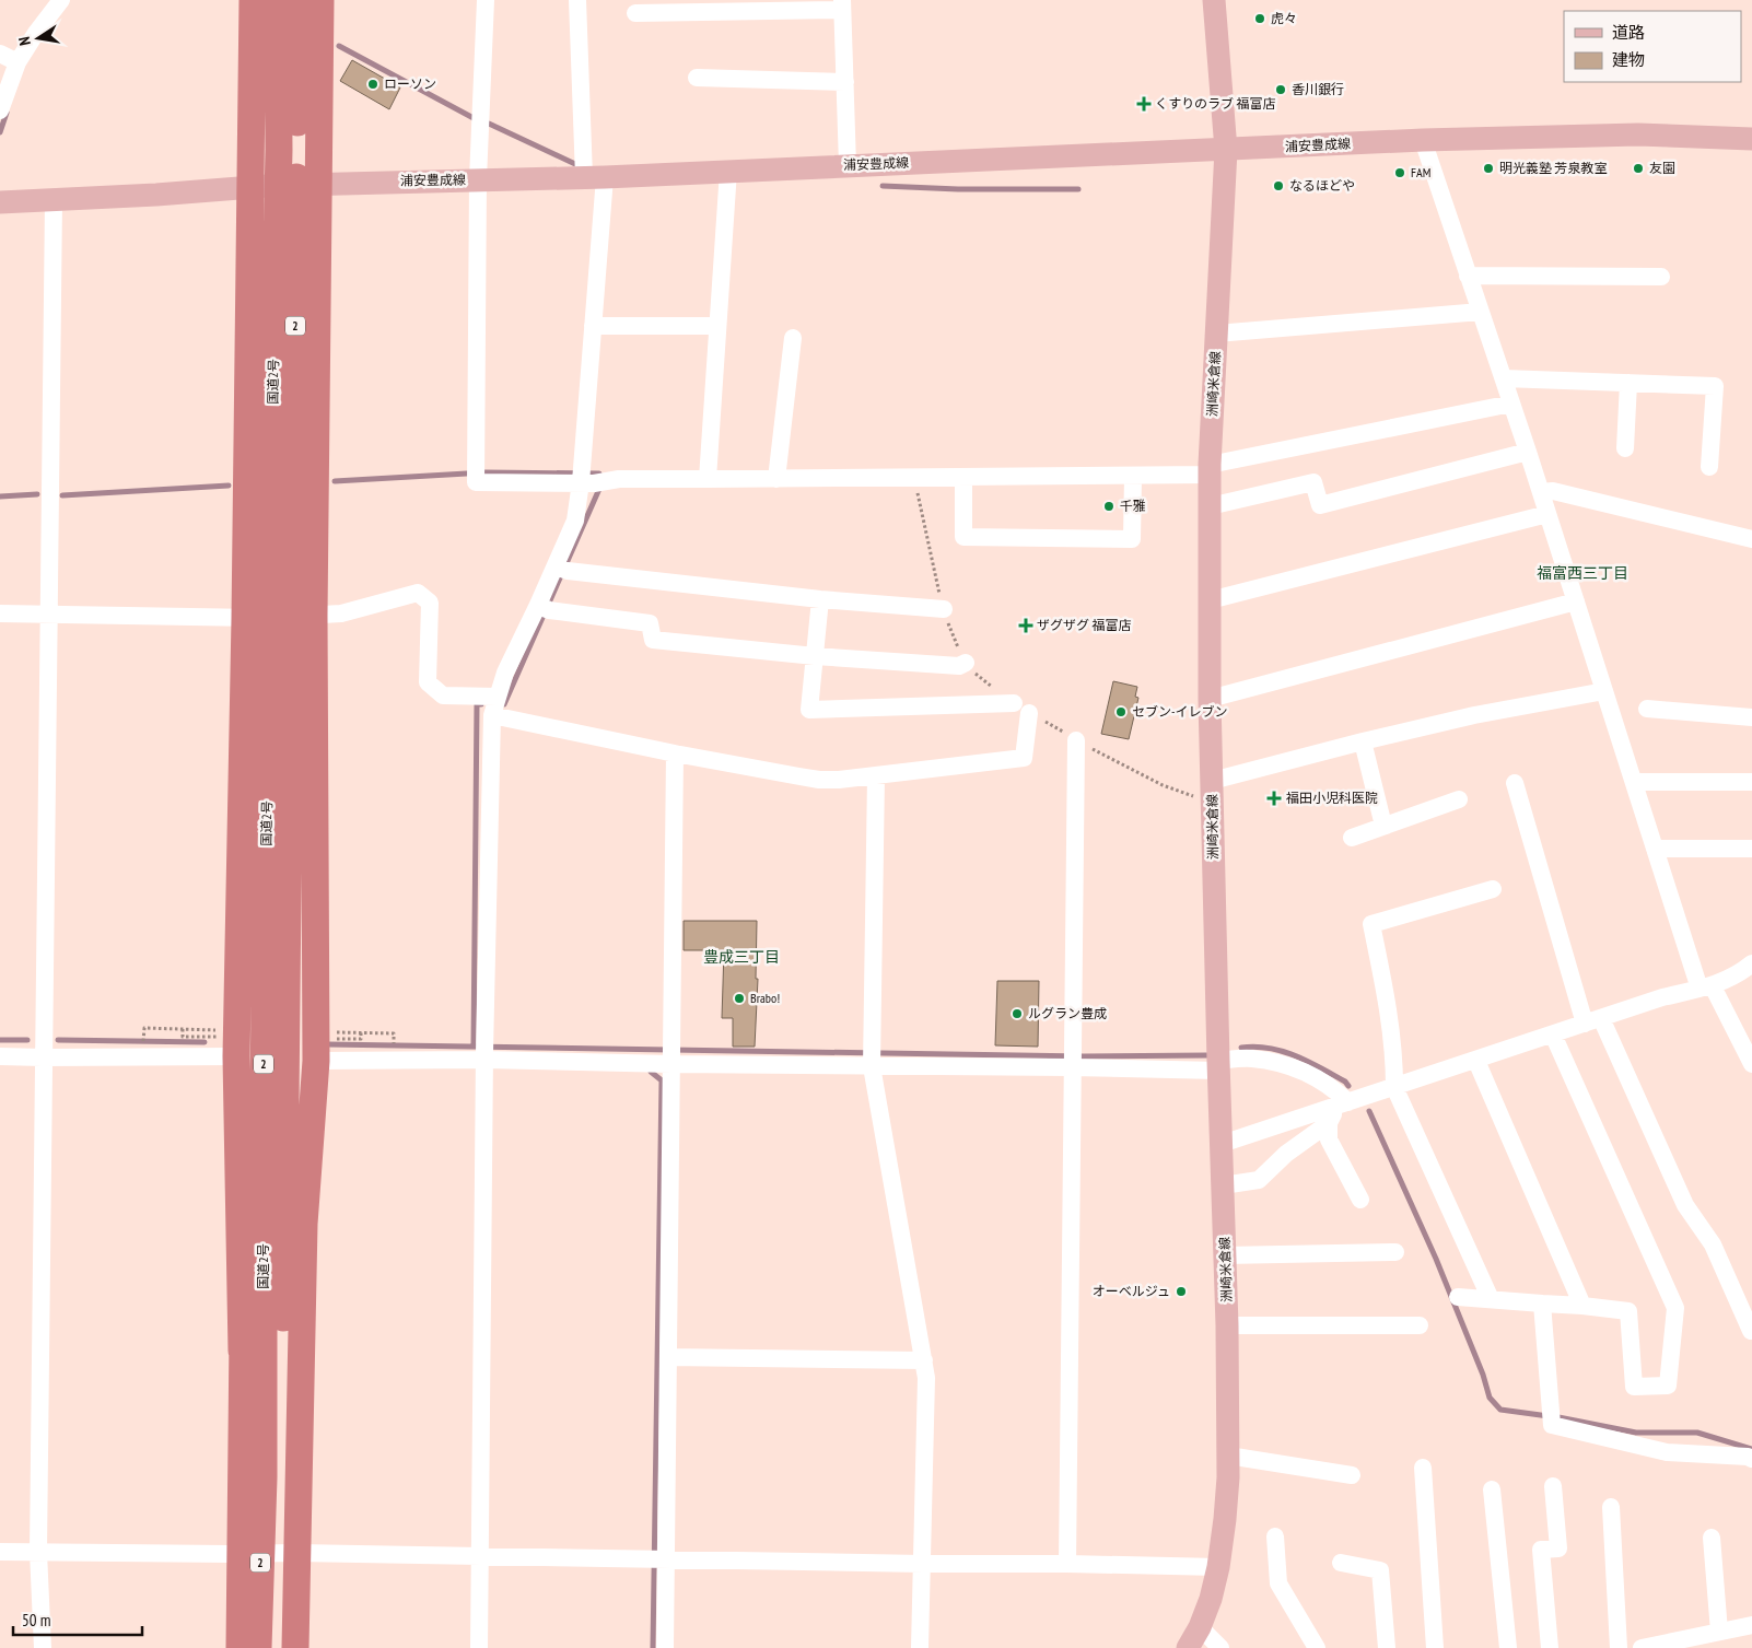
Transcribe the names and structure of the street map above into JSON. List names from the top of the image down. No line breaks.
{"streets":{"highway":["2","国道2号"],"main road":["浦安豊成線","洲崎米倉線"]},"crossings":[["浦安豊成線","2"],["浦安豊成線","洲崎米倉線"]],"districts":["福富西三丁目","豊成三丁目"],"places":{"other":["虎々","ローソン","香川銀行","明光義塾 芳泉教室","友園","FAM","なるほどや","千雅","セブン-イレブン","Brabo!","ルグラン豊成","オーベルジュ"],"health":["くすりのラブ 福富店","ザグザグ 福富店","福田小児科医院"]},"legend":["道路","建物"],"scale_bar":"50 m","north":"left"}
